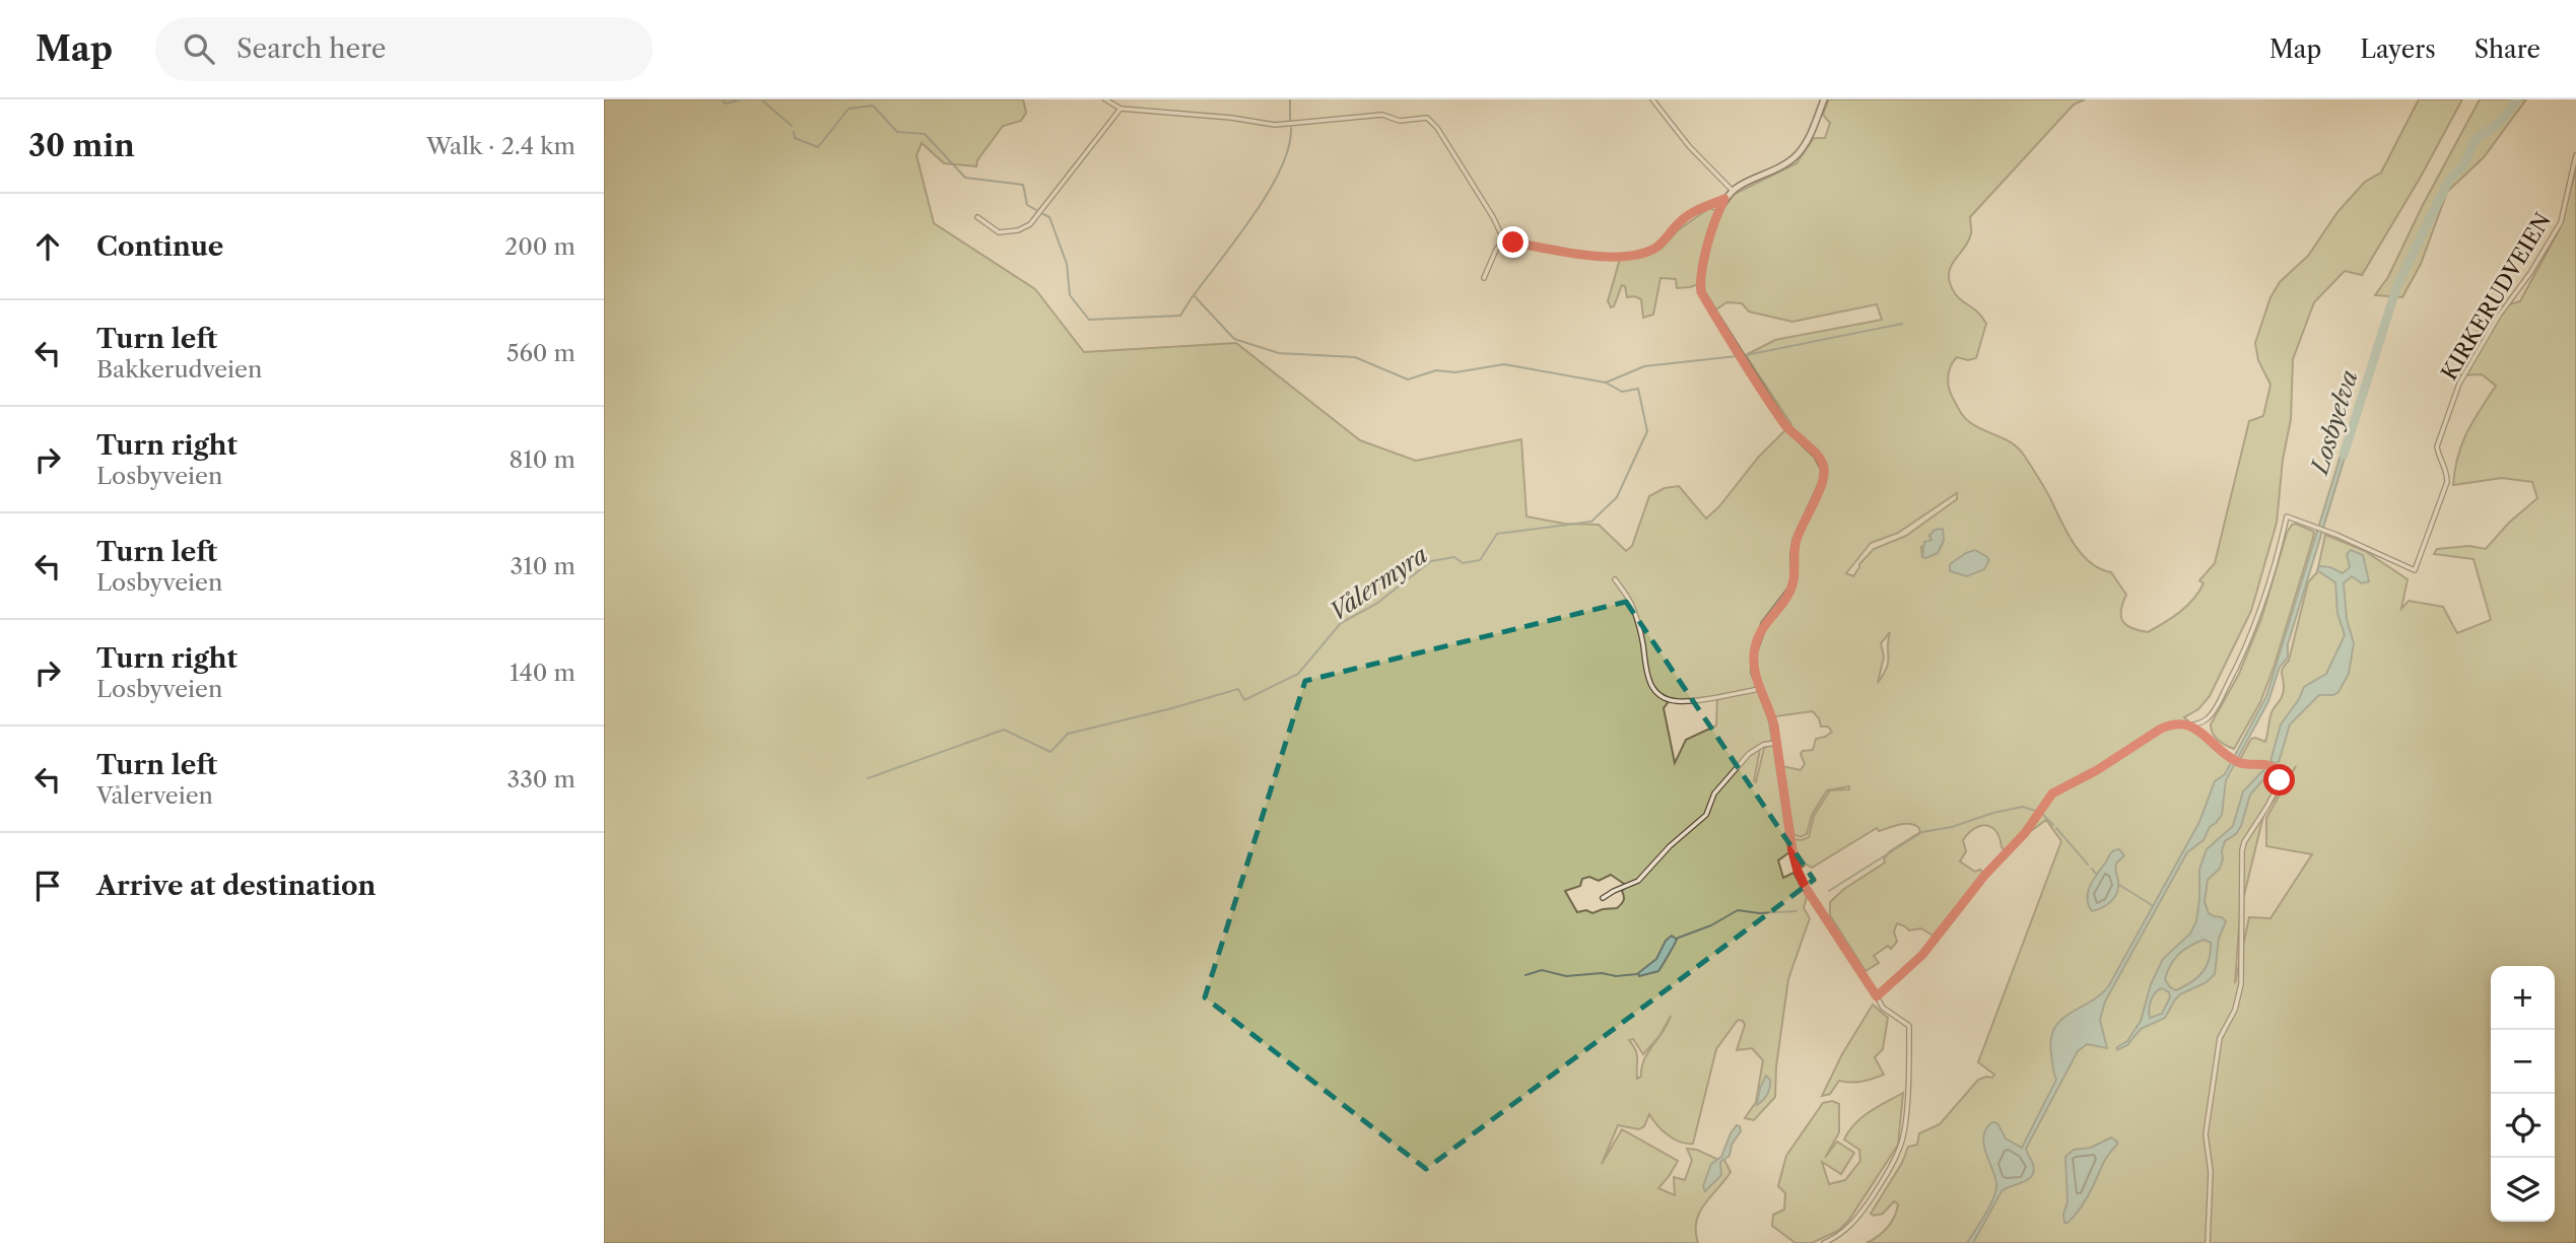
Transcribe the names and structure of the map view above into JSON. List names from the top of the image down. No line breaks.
{"streets":{"street":["KIRKERUDVEIEN"]},"water":["Losbyelva","Vålermyra"],"page":{"header":"Map","search":"Search here","nav":["Map","Layers","Share"],"heading":["30 min","Walk · 2.4 km"],"list":[["Continue","200 m"],["Turn left","Bakkerudveien","560 m"],["Turn right","Losbyveien","810 m"],["Turn left","Losbyveien","310 m"],["Turn right","Losbyveien","140 m"],["Turn left","Vålerveien","330 m"],"Arrive at destination"],"map_buttons":["+","−"]}}
